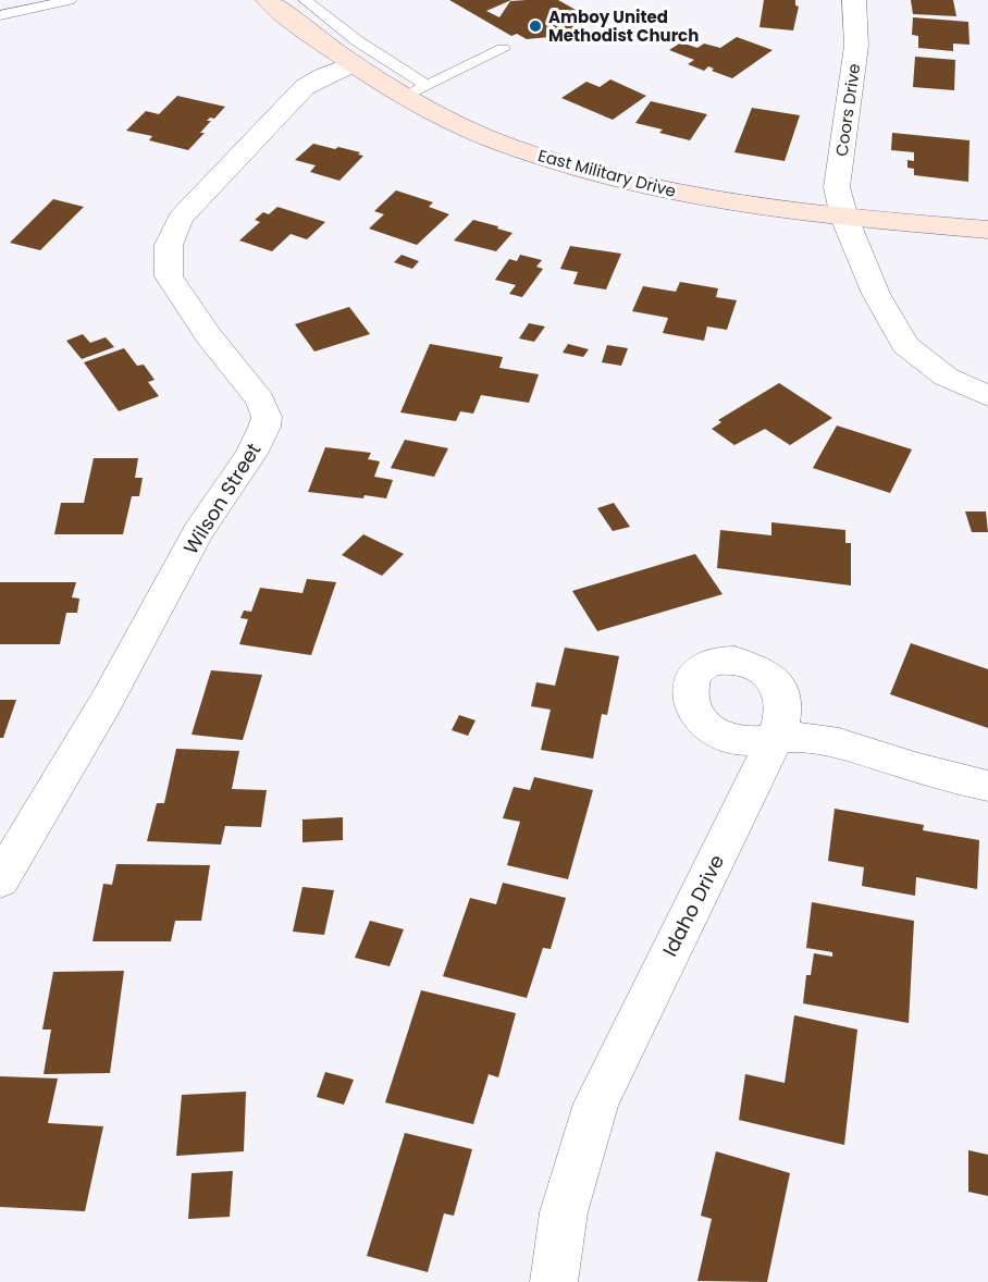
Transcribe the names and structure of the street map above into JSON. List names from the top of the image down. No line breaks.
{"streets":{"street":["Coors Drive","East Military Drive","Wilson Street","Idaho Drive"]},"crossings":[["Coors Drive","East Military Drive"],["East Military Drive","Wilson Street"]],"places":["Amboy United Methodist Church"]}
